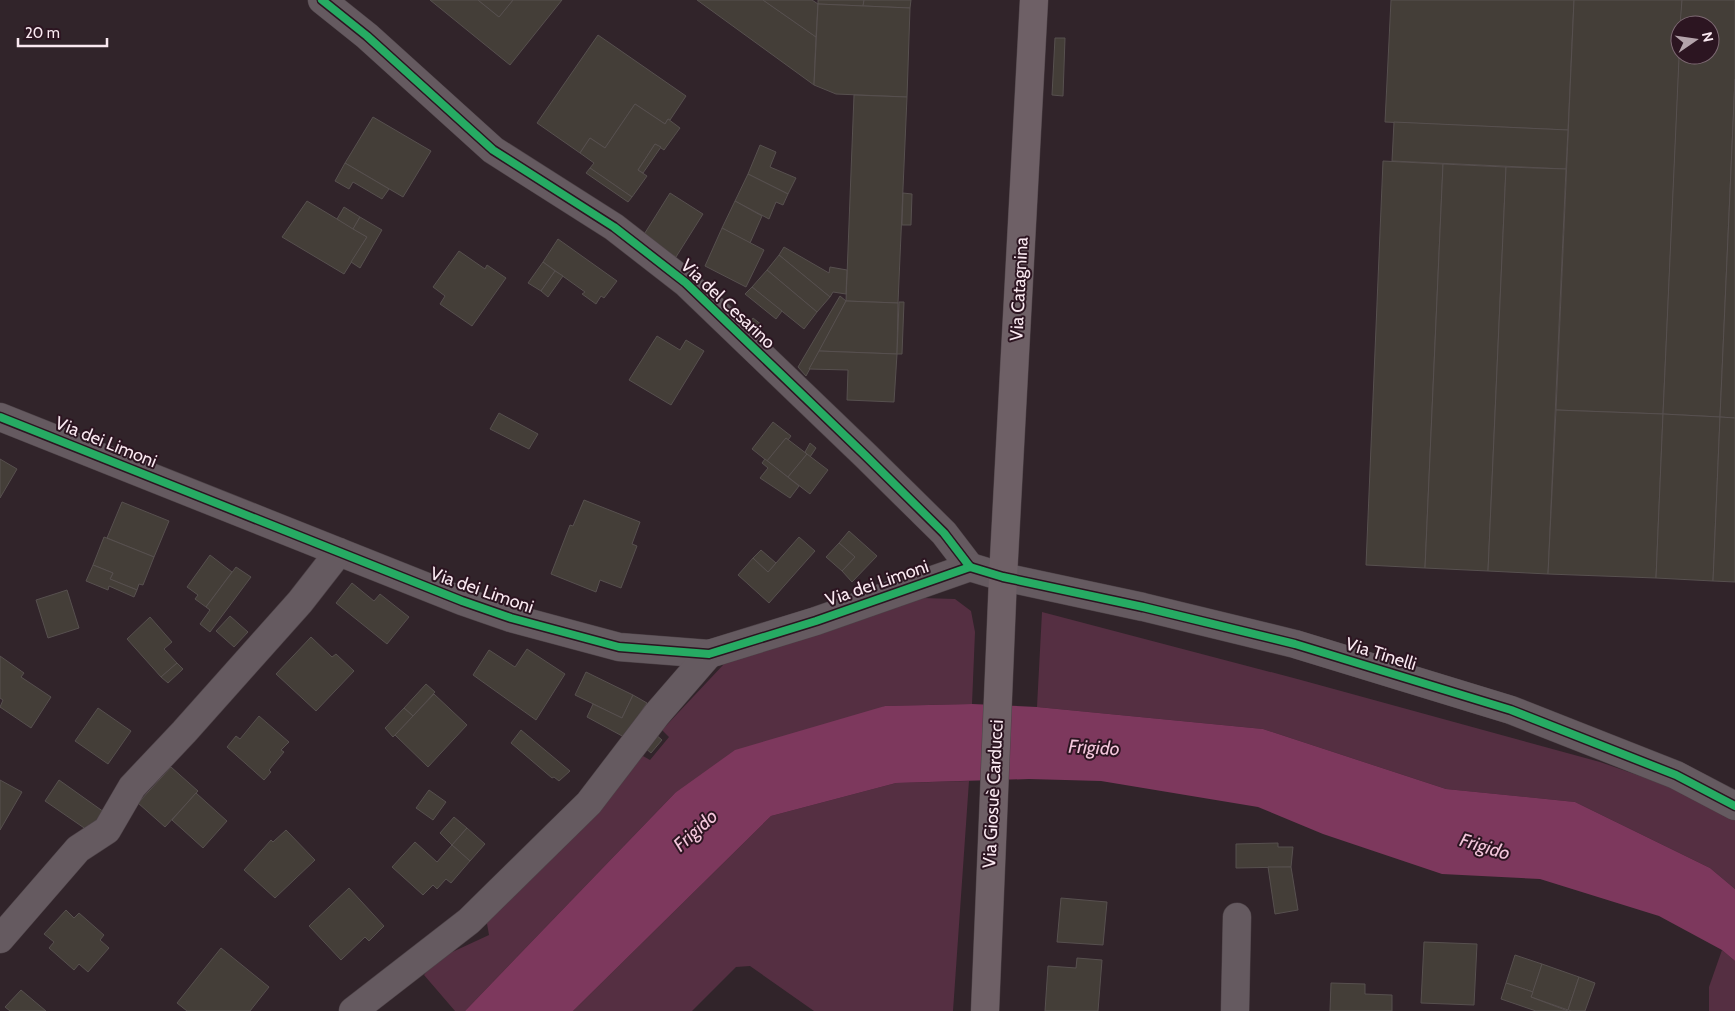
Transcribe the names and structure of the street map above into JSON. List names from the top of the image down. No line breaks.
{"streets":{"main road":["Via Catagnina","Via Giosuè Carducci"],"street":["Via del Cesarino","Via dei Limoni","Via Tinelli"]},"crossings":[["Via Catagnina","Via Tinelli"],["Via Catagnina","Via Giosuè Carducci"],["Via del Cesarino","Via dei Limoni"],["Via del Cesarino","Via Tinelli"],["Via dei Limoni","Via Tinelli"],["Via Tinelli","Via Giosuè Carducci"]],"water":["Frigido"],"scale_bar":"20 m","north":"right"}
